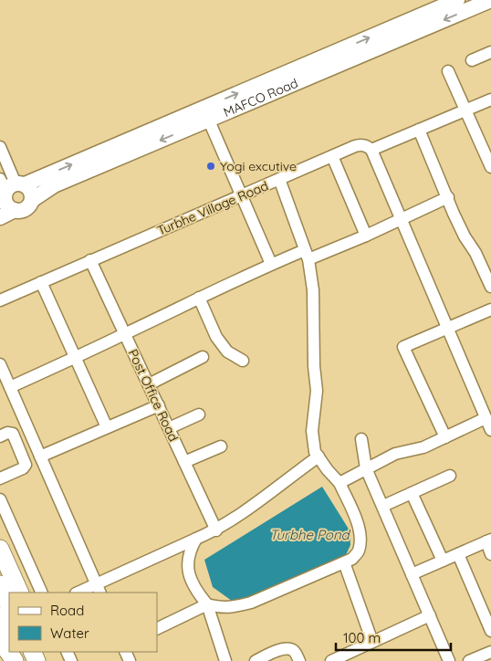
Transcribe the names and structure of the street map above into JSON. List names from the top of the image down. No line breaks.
{"streets":{"main road":["MAFCO Road"],"street":["Turbhe Village Road","Post Office Road"]},"crossings":[["Turbhe Village Road","Post Office Road"]],"water":["Turbhe Pond"],"places":["Yogi excutive"],"legend":["Road","Water"],"scale_bar":"100 m"}
